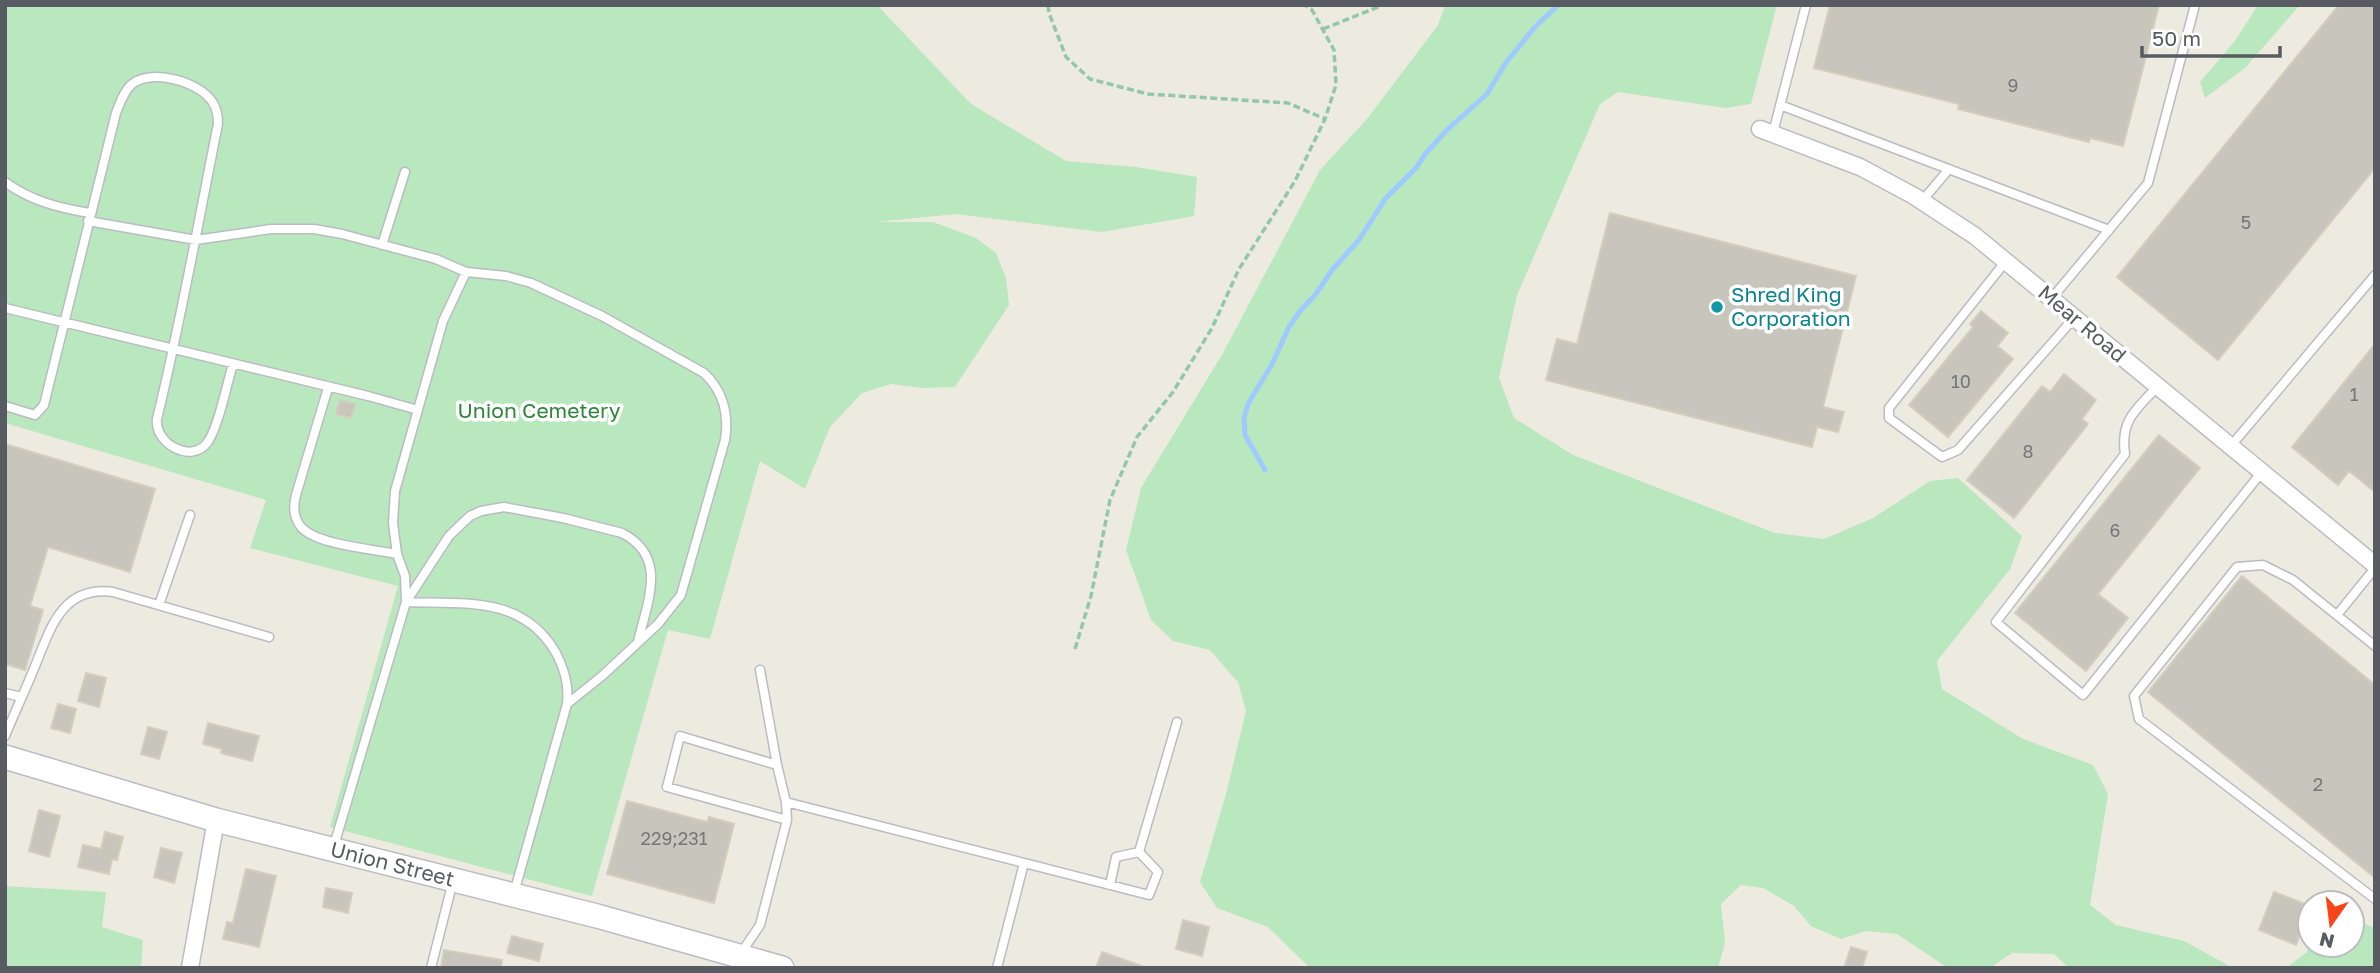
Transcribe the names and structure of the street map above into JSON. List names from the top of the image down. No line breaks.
{"streets":{"main road":["Union Street"],"street":["Mear Road"]},"parks":["Union Cemetery"],"places":["Shred King Corporation"],"house_numbers":["9","5","10","1","8","6","2","229;231"],"scale_bar":"50 m","north":"bottom"}
